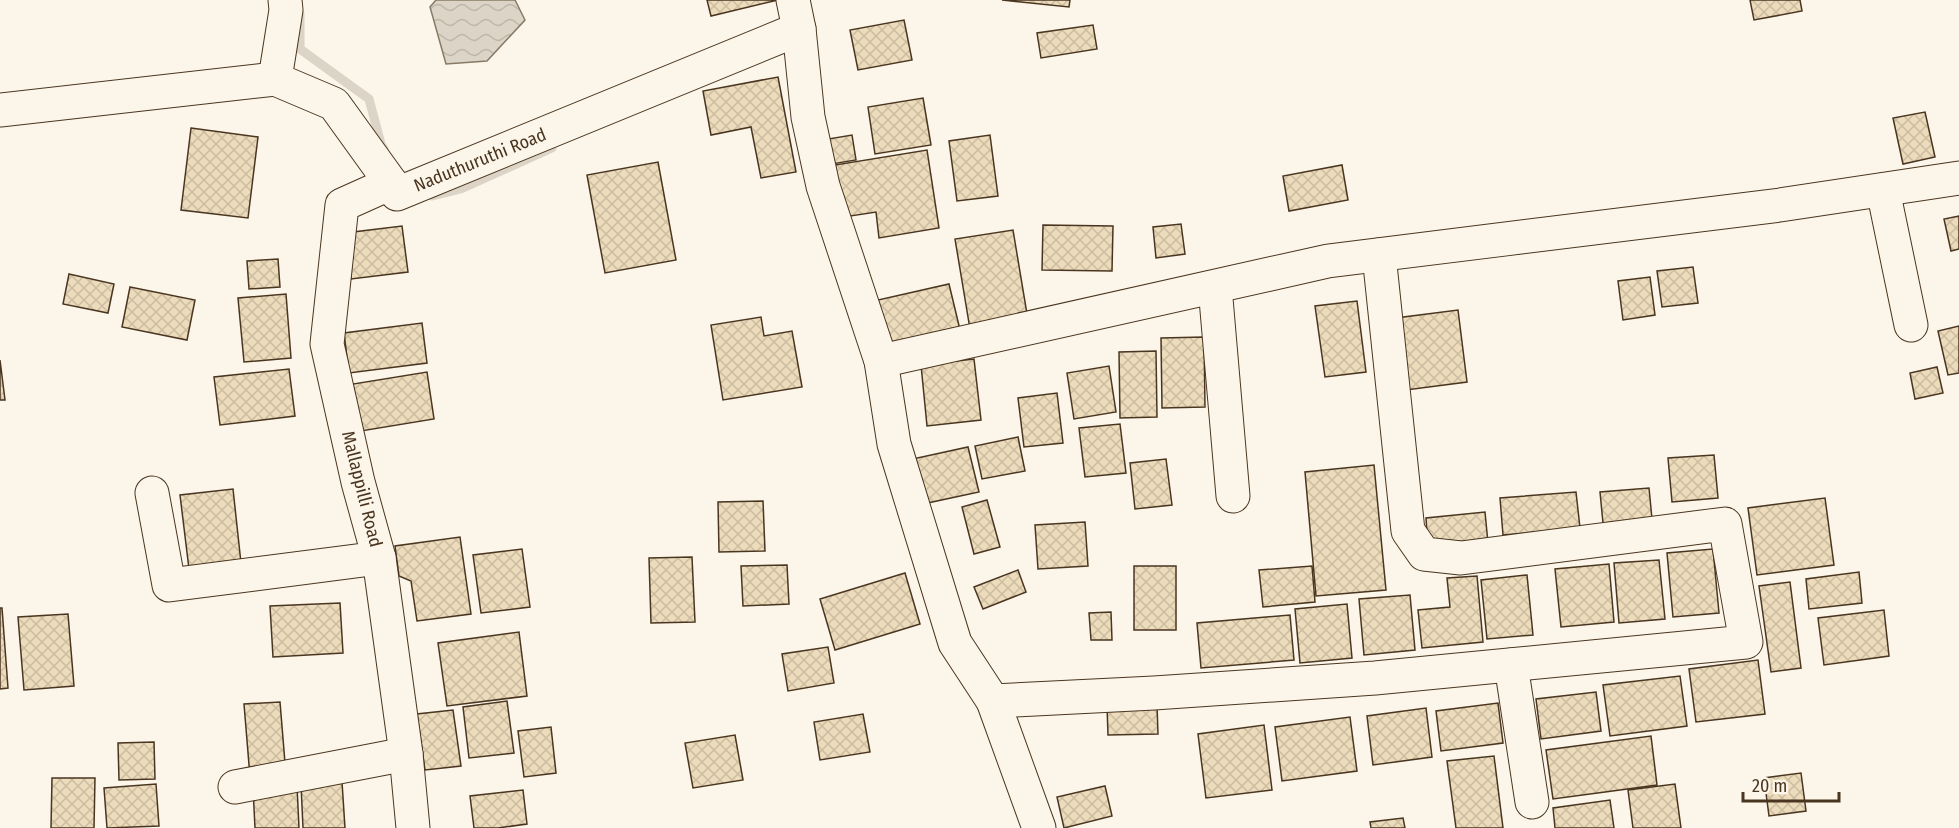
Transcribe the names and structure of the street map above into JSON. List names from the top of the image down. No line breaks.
{"streets":{"street":["Naduthuruthi Road","Mallappilli Road"]},"crossings":[["Naduthuruthi Road","Mallappilli Road"]],"scale_bar":"20 m"}
